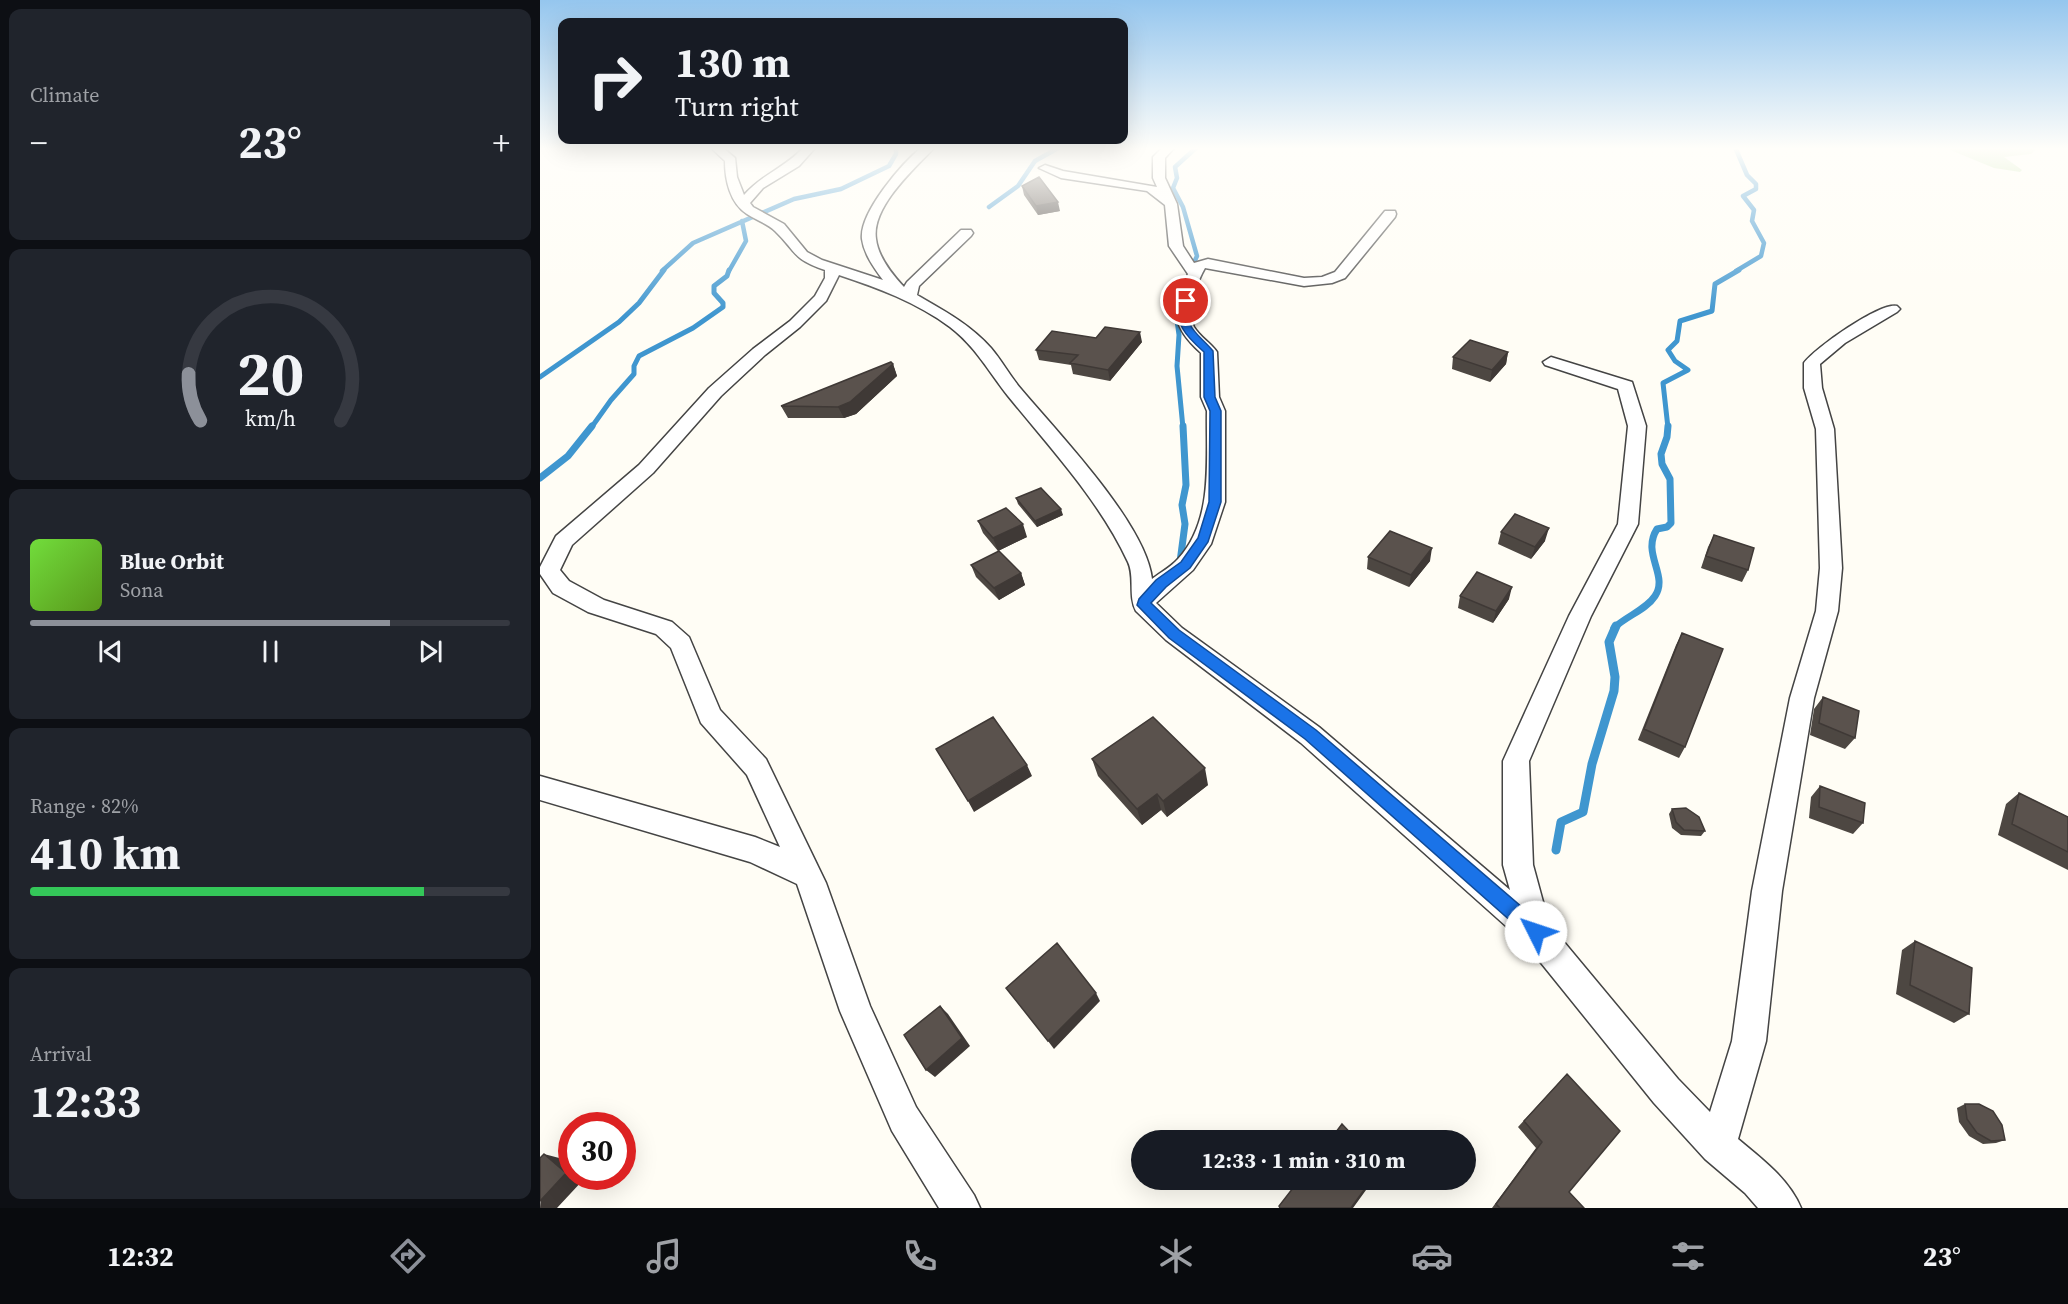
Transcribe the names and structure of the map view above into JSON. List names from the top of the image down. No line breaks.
{"page":{"tile":["Climate",["Range · 82%","410 km"],["Arrival","12:33"]],"turn":["130 m","Turn right"],"heat":["−","23°","+"],"song":["Blue Orbit","Sona"],"limit":"30","trip":"12:33 · 1 min · 310 m","tabs":["12:32","23°"],"gauge":["20","km/h"]}}
